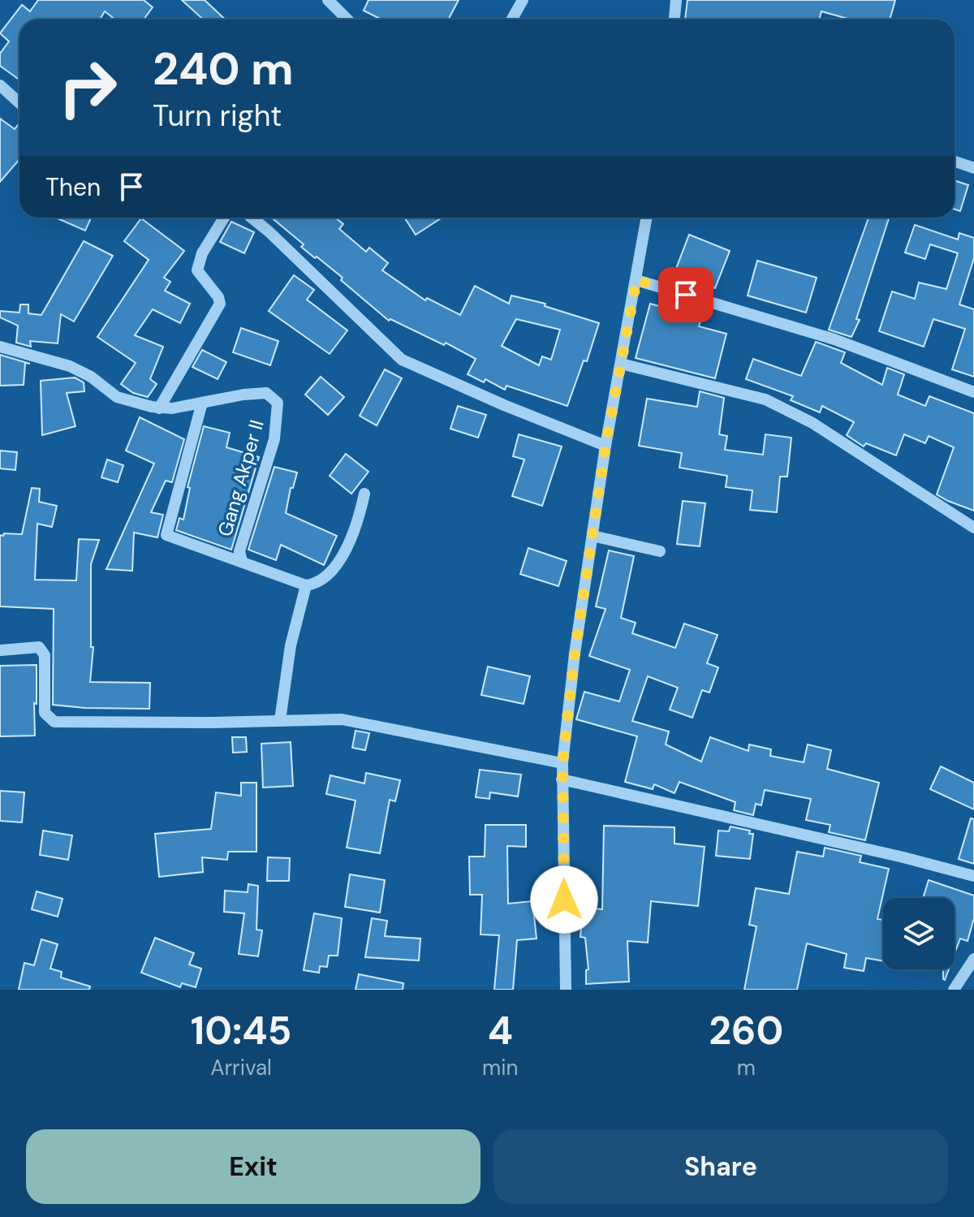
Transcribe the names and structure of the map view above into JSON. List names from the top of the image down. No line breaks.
{"streets":{"street":["Gang Akper II"]},"page":{"turn":["240 m","Turn right"],"then":"Then","eta":["10:45","Arrival","4","min","260","m"],"buttons":["Exit","Share"]}}
